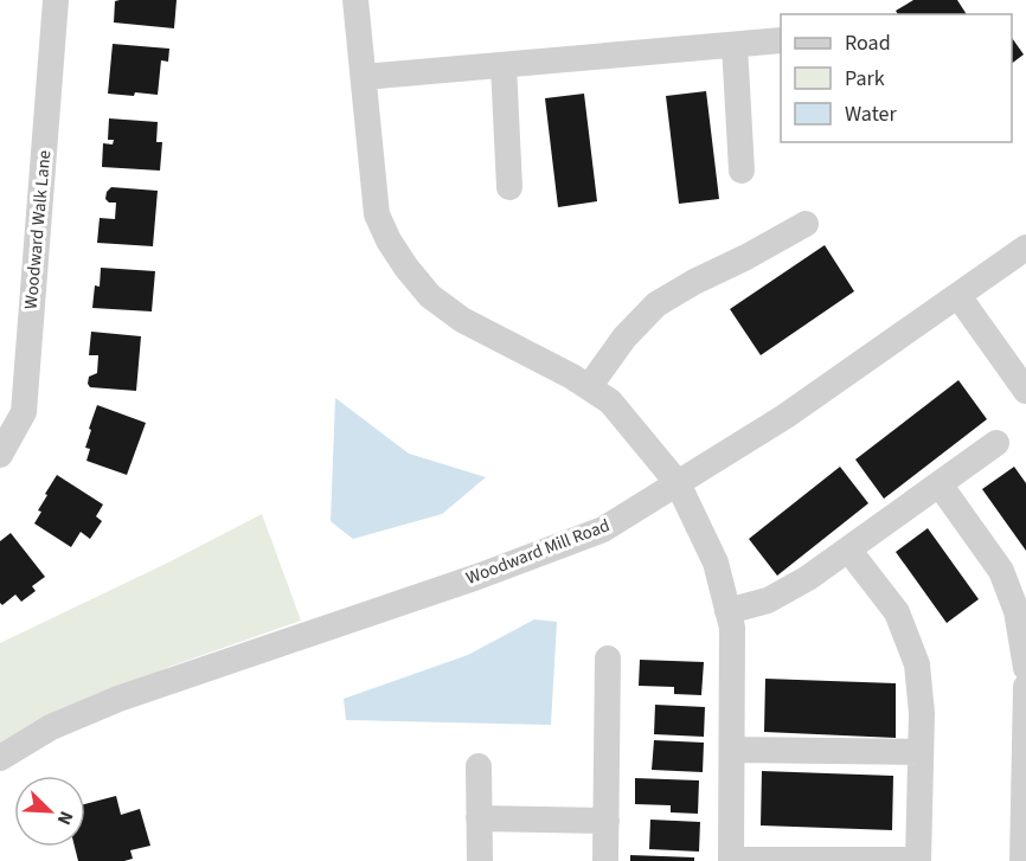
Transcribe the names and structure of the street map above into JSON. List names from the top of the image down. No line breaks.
{"streets":{"street":["Woodward Walk Lane","Woodward Mill Road"]},"legend":["Road","Park","Water"],"north":"bottom right"}
